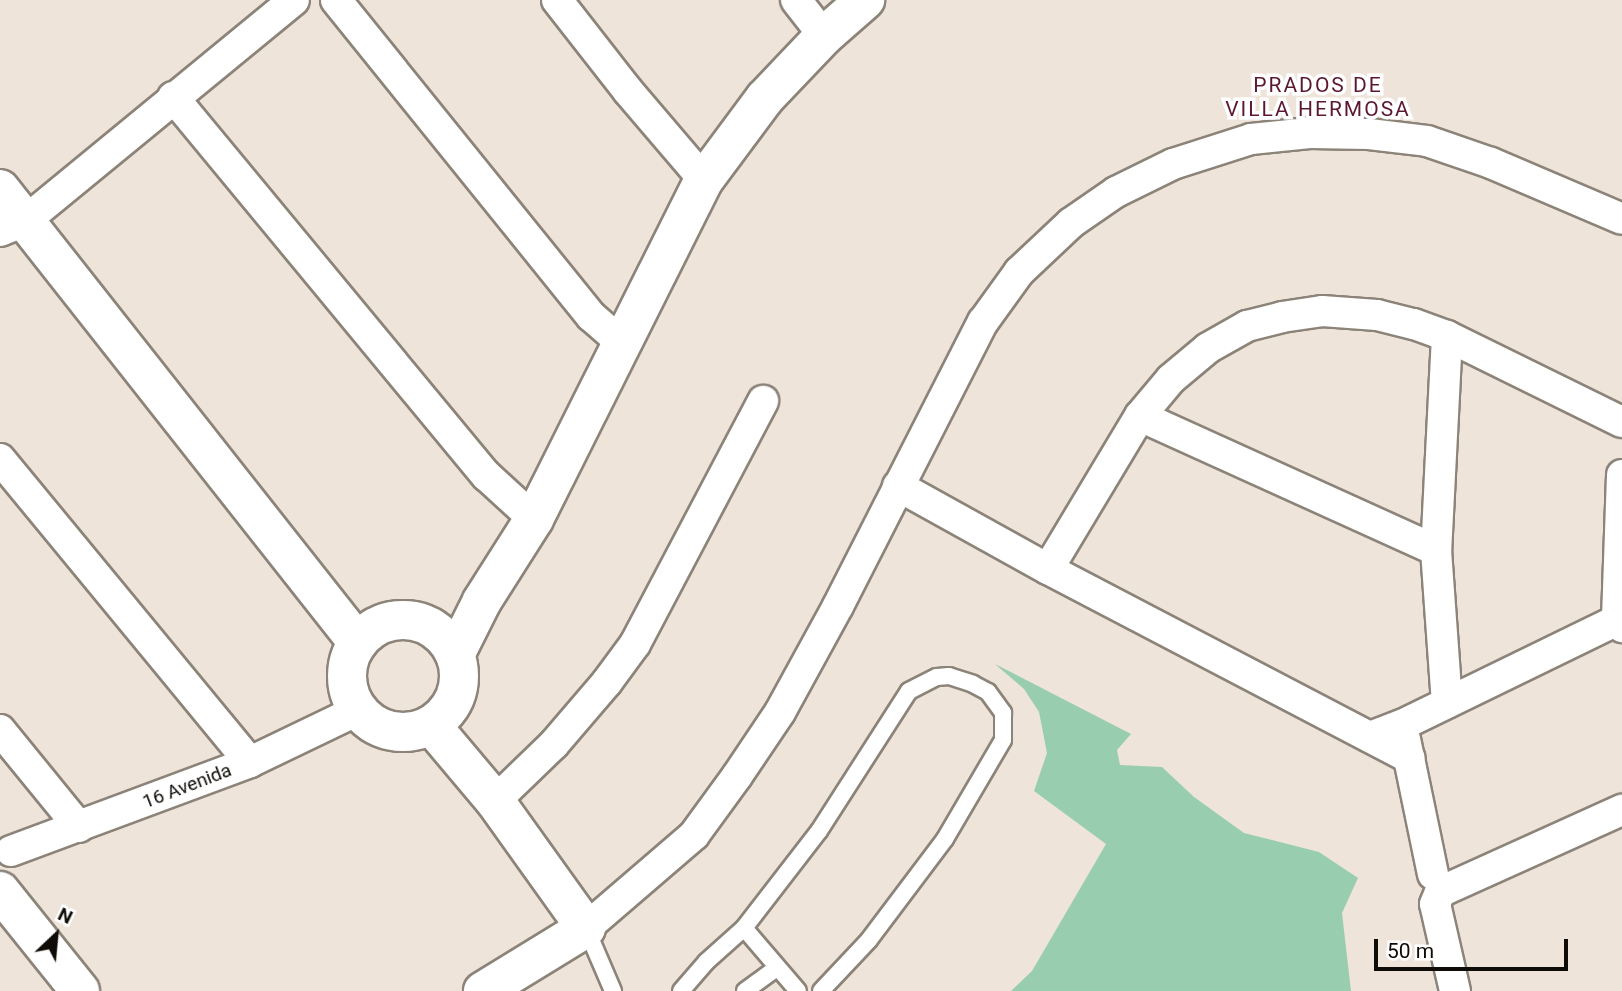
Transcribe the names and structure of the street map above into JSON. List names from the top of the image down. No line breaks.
{"streets":{"street":["16 Avenida"]},"districts":["PRADOS DE VILLA HERMOSA"],"scale_bar":"50 m","north":"top right"}
